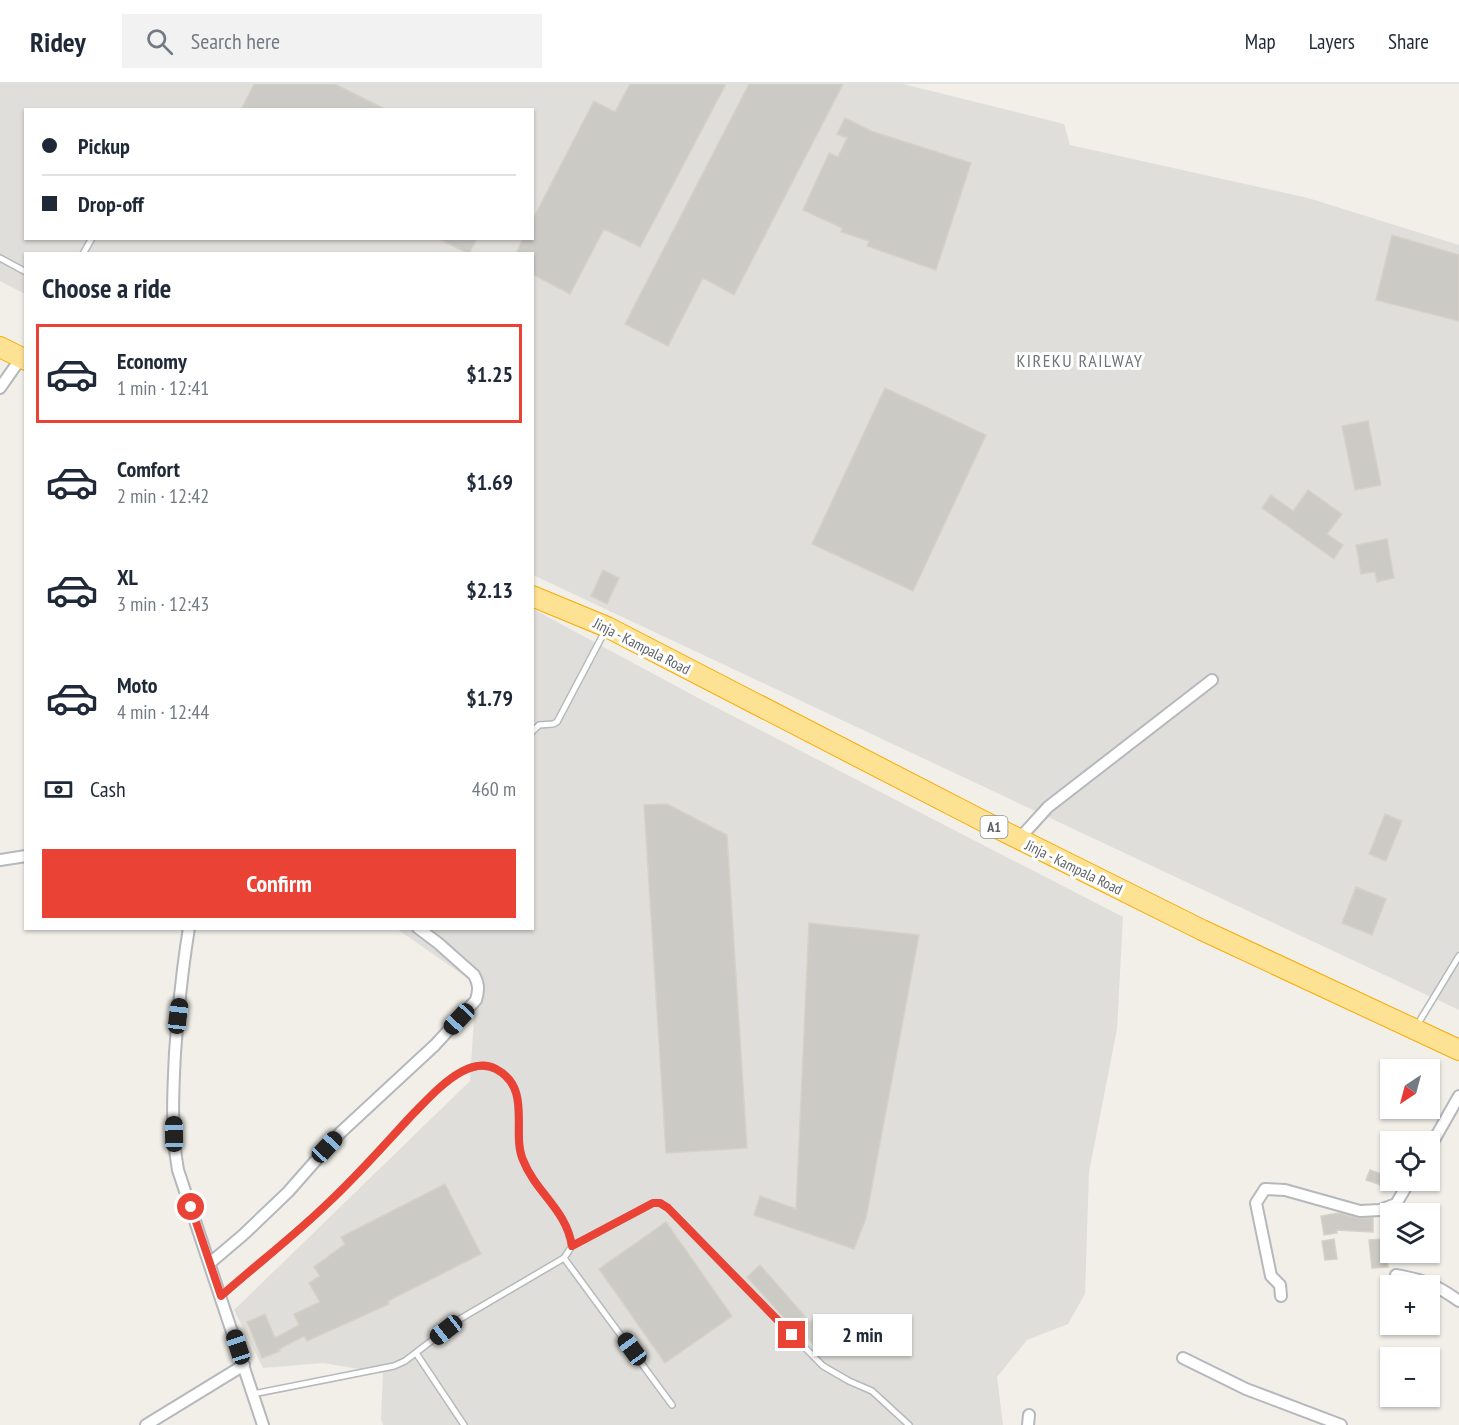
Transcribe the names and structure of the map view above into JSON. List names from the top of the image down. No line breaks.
{"streets":{"highway":["Jinja - Kampala Road","A1"]},"districts":["KIREKU RAILWAY"],"north":"bottom left","page":{"header":"Ridey","search":"Search here","nav":["Map","Layers","Share"],"banner":["Pickup","Drop-off"],"heading":"Choose a ride","list":[{"name":"Economy","note":"1 min · 12:41","value":"$1.25"},{"name":"Comfort","note":"2 min · 12:42","value":"$1.69"},{"name":"XL","note":"3 min · 12:43","value":"$2.13"},{"name":"Moto","note":"4 min · 12:44","value":"$1.79"}],"pay":["Cash","460 m"],"buttons":"Confirm","map_buttons":["+","−"],"bubble":"2 min"}}
